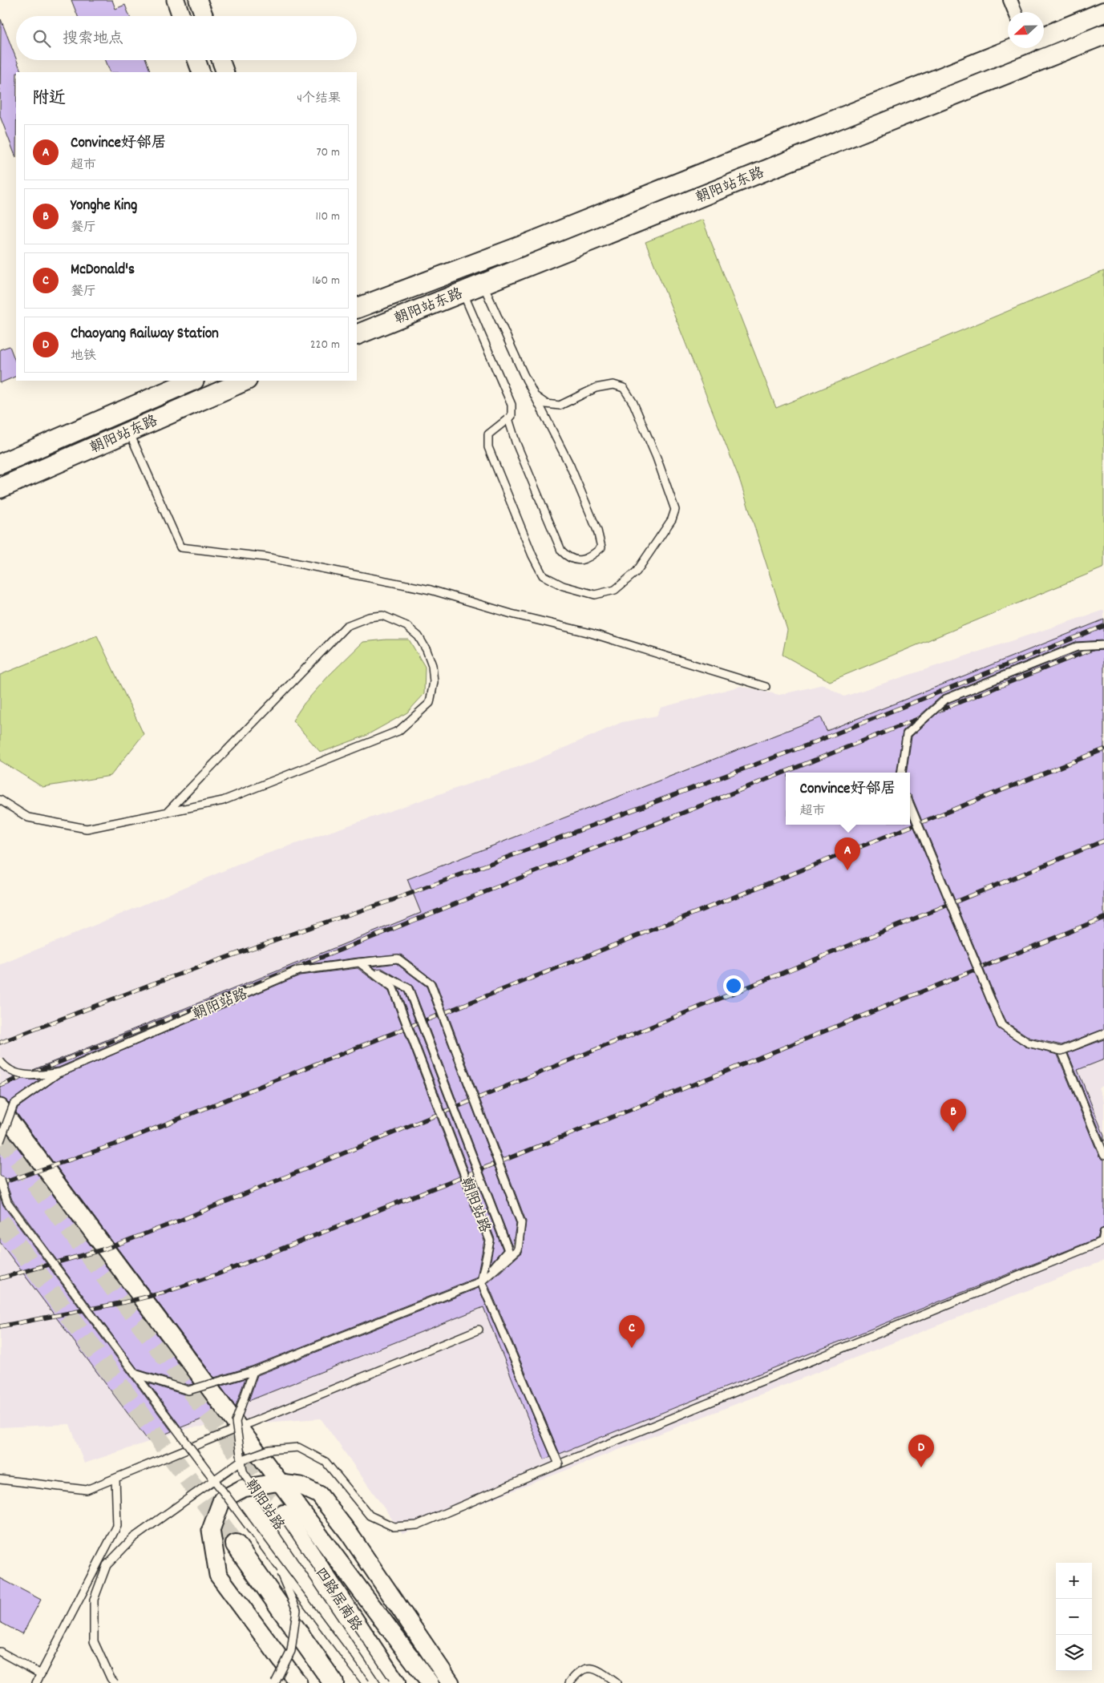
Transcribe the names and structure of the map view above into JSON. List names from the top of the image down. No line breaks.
{"streets":{"main road":["朝阳站东路","四路居南路"],"lane":["朝阳站路"]},"north":"left","page":{"search":"搜索地点","heading":["附近","4个结果"],"list":[{"mark":"A","name":"Convince好邻居","note":"超市","value":"70 m"},{"mark":"B","name":"Yonghe King","note":"餐厅","value":"110 m"},{"mark":"C","name":"McDonald's","note":"餐厅","value":"160 m"},{"mark":"D","name":"Chaoyang Railway Station","note":"地铁","value":"220 m"}],"popup":["Convince好邻居","超市"],"pins":["A","B","C","D"],"map_buttons":["+","−"]}}
